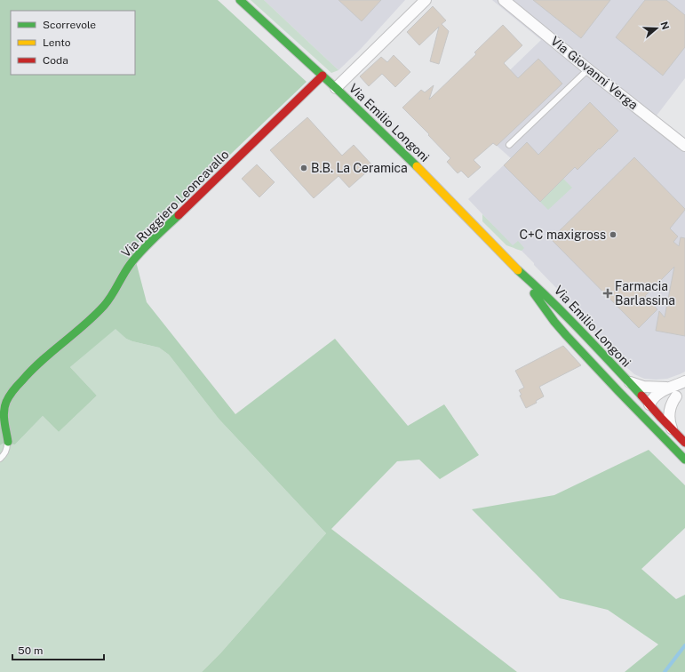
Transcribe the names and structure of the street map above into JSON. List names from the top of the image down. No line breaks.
{"streets":{"street":["Via Giovanni Verga","Via Emilio Longoni","Via Ruggiero Leoncavallo"]},"crossings":[["Via Emilio Longoni","Via Ruggiero Leoncavallo"]],"places":{"other":["B.B. La Ceramica","C+C maxigross"],"health":["Farmacia Barlassina"]},"legend":["Scorrevole","Lento","Coda"],"scale_bar":"50 m","north":"right"}
